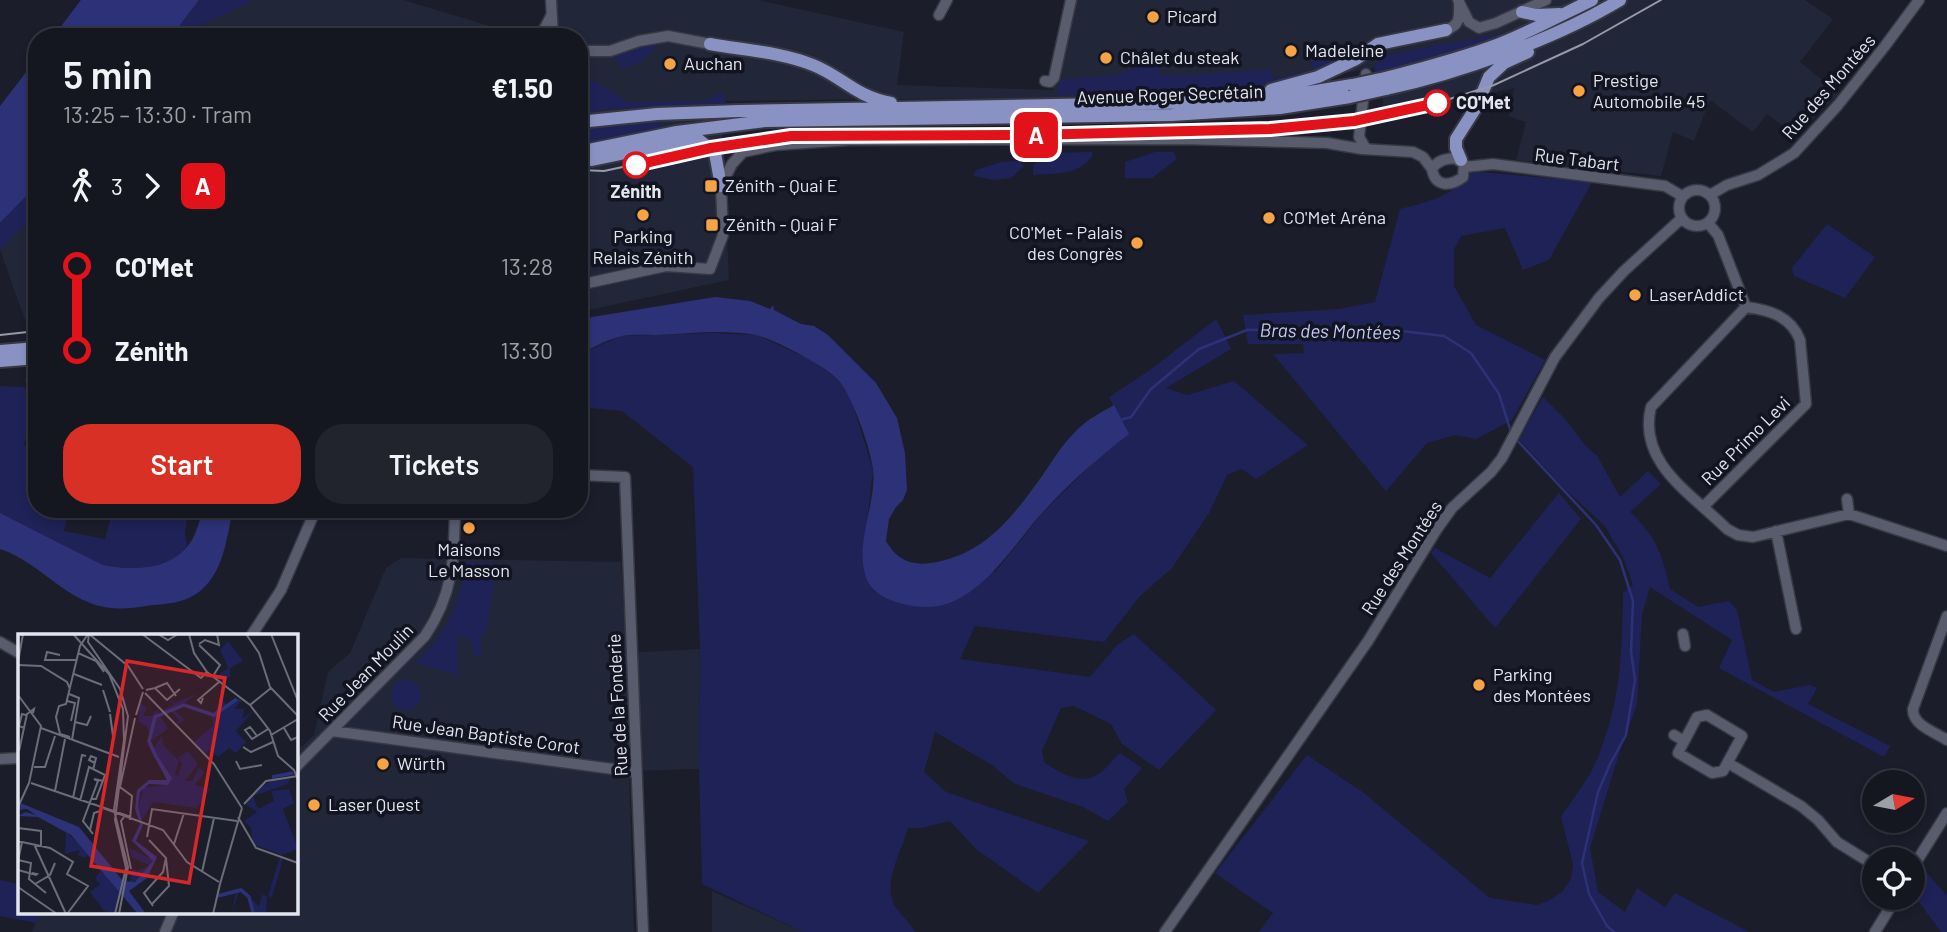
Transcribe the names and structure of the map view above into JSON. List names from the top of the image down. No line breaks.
{"streets":{"main road":["Avenue Roger Secrétain"],"street":["Rue des Montées","Rue Tabart","Rue Primo Levi","Rue Jean Moulin","Rue de la Fonderie","Rue Jean Baptiste Corot"]},"crossings":[["Rue des Montées","Rue Tabart"],["Rue Jean Moulin","Rue Jean Baptiste Corot"],["Rue de la Fonderie","Rue Jean Baptiste Corot"]],"water":["Bras des Montées"],"places":{"other":["Picard","Madeleine","Châlet du steak","Auchan","Prestige Automobile 45","CO'Met","Zénith","Parking Relais Zénith","CO'Met Aréna","CO'Met - Palais des Congrès","LaserAddict","Maisons Le Masson","Parking des Montées","Würth","Laser Quest"],"transit":["Zénith - Quai E","Zénith - Quai F"]},"lines":["tram line A"],"north":"right","page":{"on_map":"A","heading":["5 min","13:25 – 13:30 · Tram","€1.50"],"legs":["3","A"],"list":[{"name":"CO'Met","value":"13:28"},{"name":"Zénith","value":"13:30"}],"buttons":["Start","Tickets"]}}
